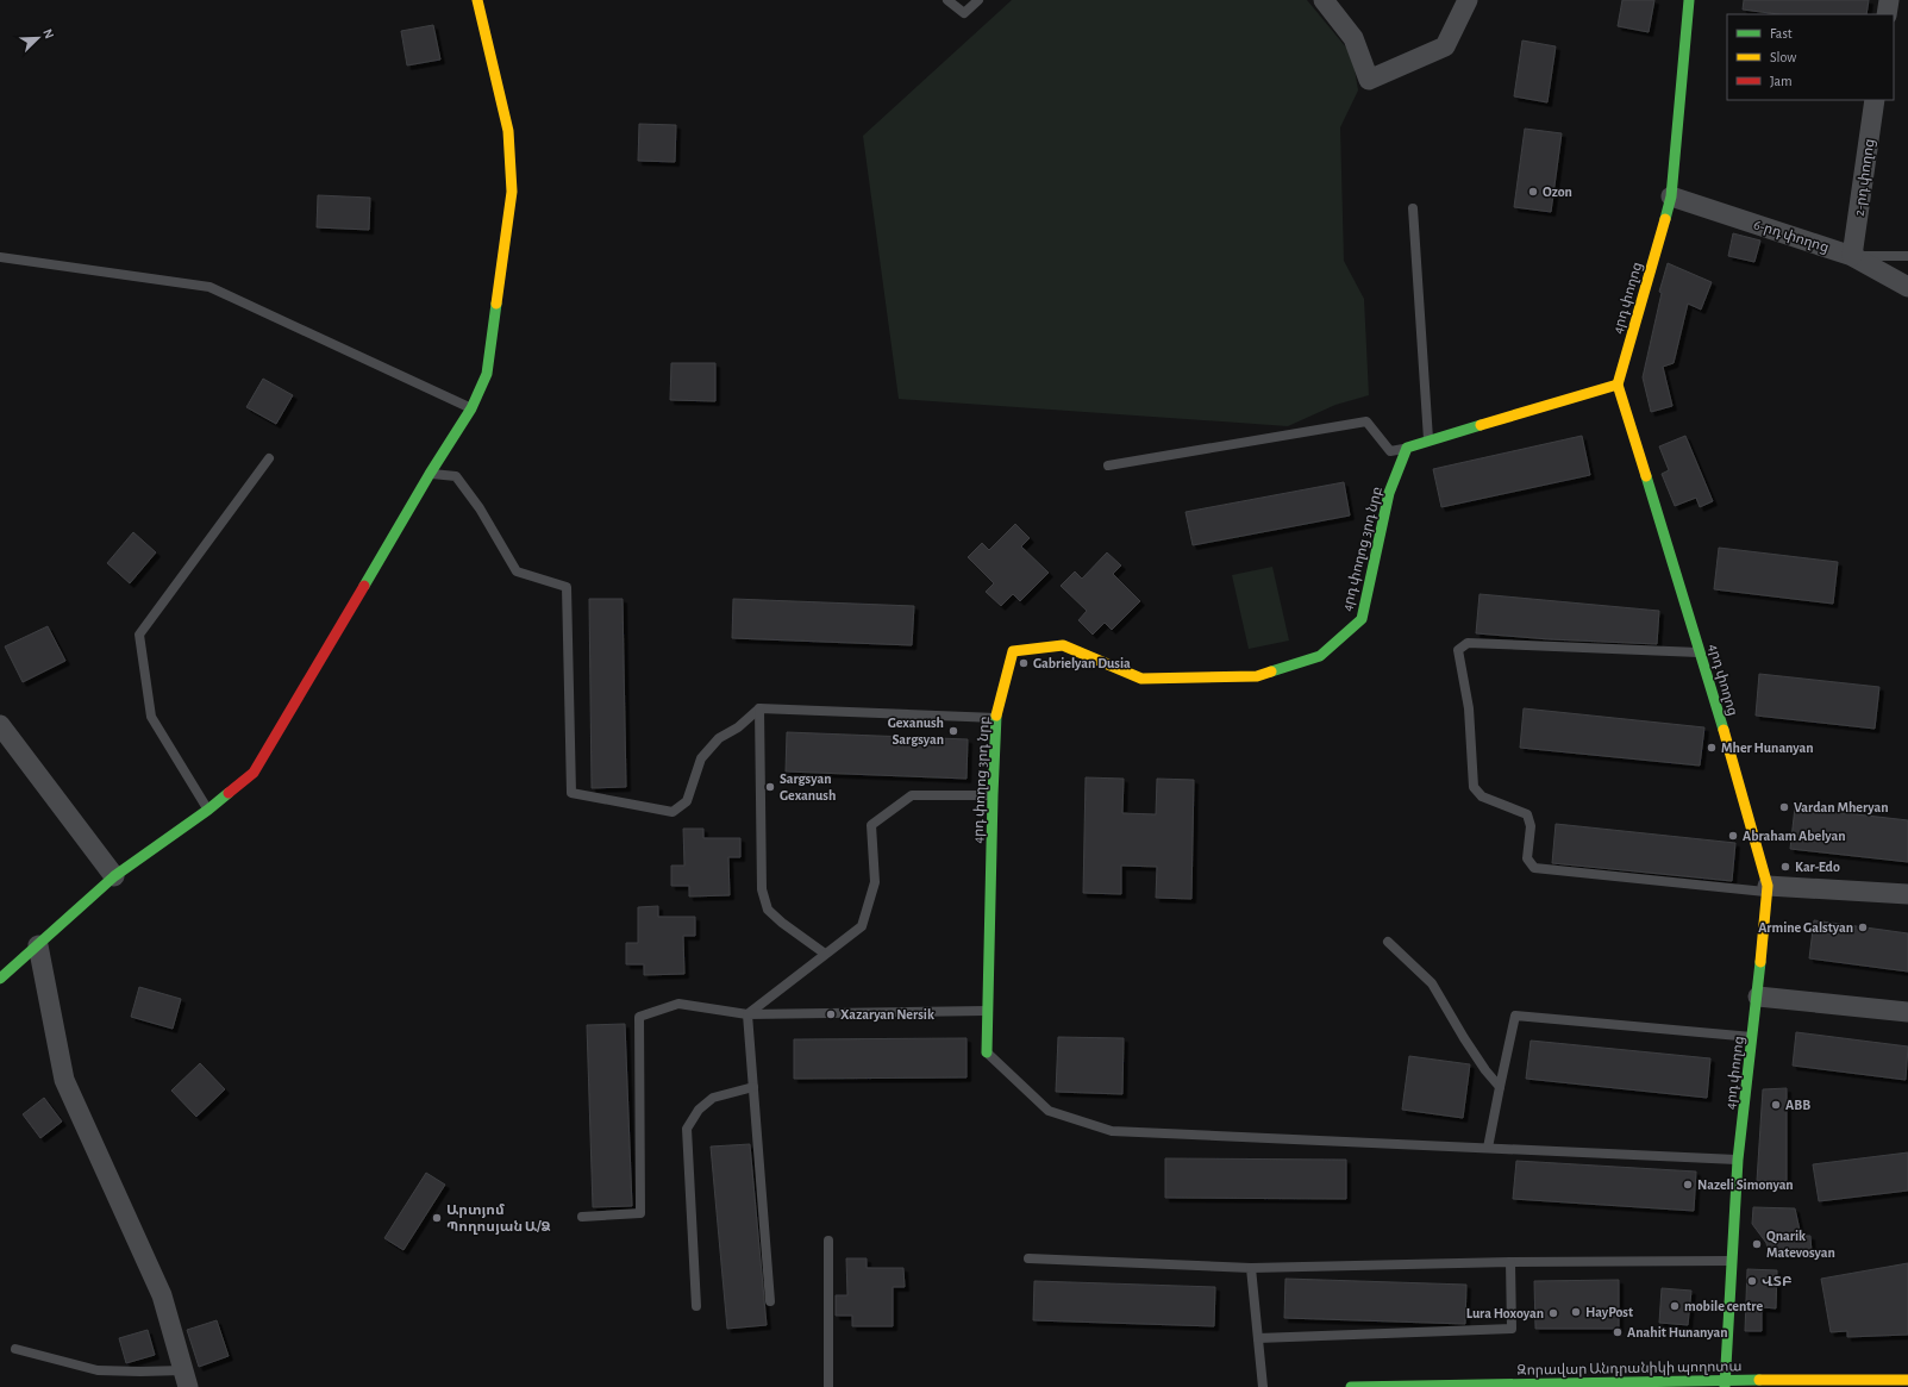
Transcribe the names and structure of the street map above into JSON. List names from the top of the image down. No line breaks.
{"streets":{"street":["2-րդ փողոց","6-րդ փողոց","4րդ փողոց","4րդ փողոց 3րդ նրբ","Զորավար Անդրանիկի պողոտա"]},"crossings":[["2-րդ փողոց","6-րդ փողոց"],["6-րդ փողոց","4րդ փողոց"],["4րդ փողոց","Զորավար Անդրանիկի պողոտա"]],"places":["Ozon","Gabrielyan Dusia","Gexanush Sargsyan","Mher Hunanyan","Sargsyan Gexanush","Vardan Mheryan","Abraham Abelyan","Kar-Edo","Armine Galstyan","Xazaryan Nersik","ABB","Nazeli Simonyan","Արտյոմ Պողոսյան Ա/Ձ","Qnarik Matevosyan","ՎՏԲ","mobile centre","HayPost","Lura Hoxoyan","Anahit Hunanyan"],"legend":["Fast","Slow","Jam"],"north":"top right"}
